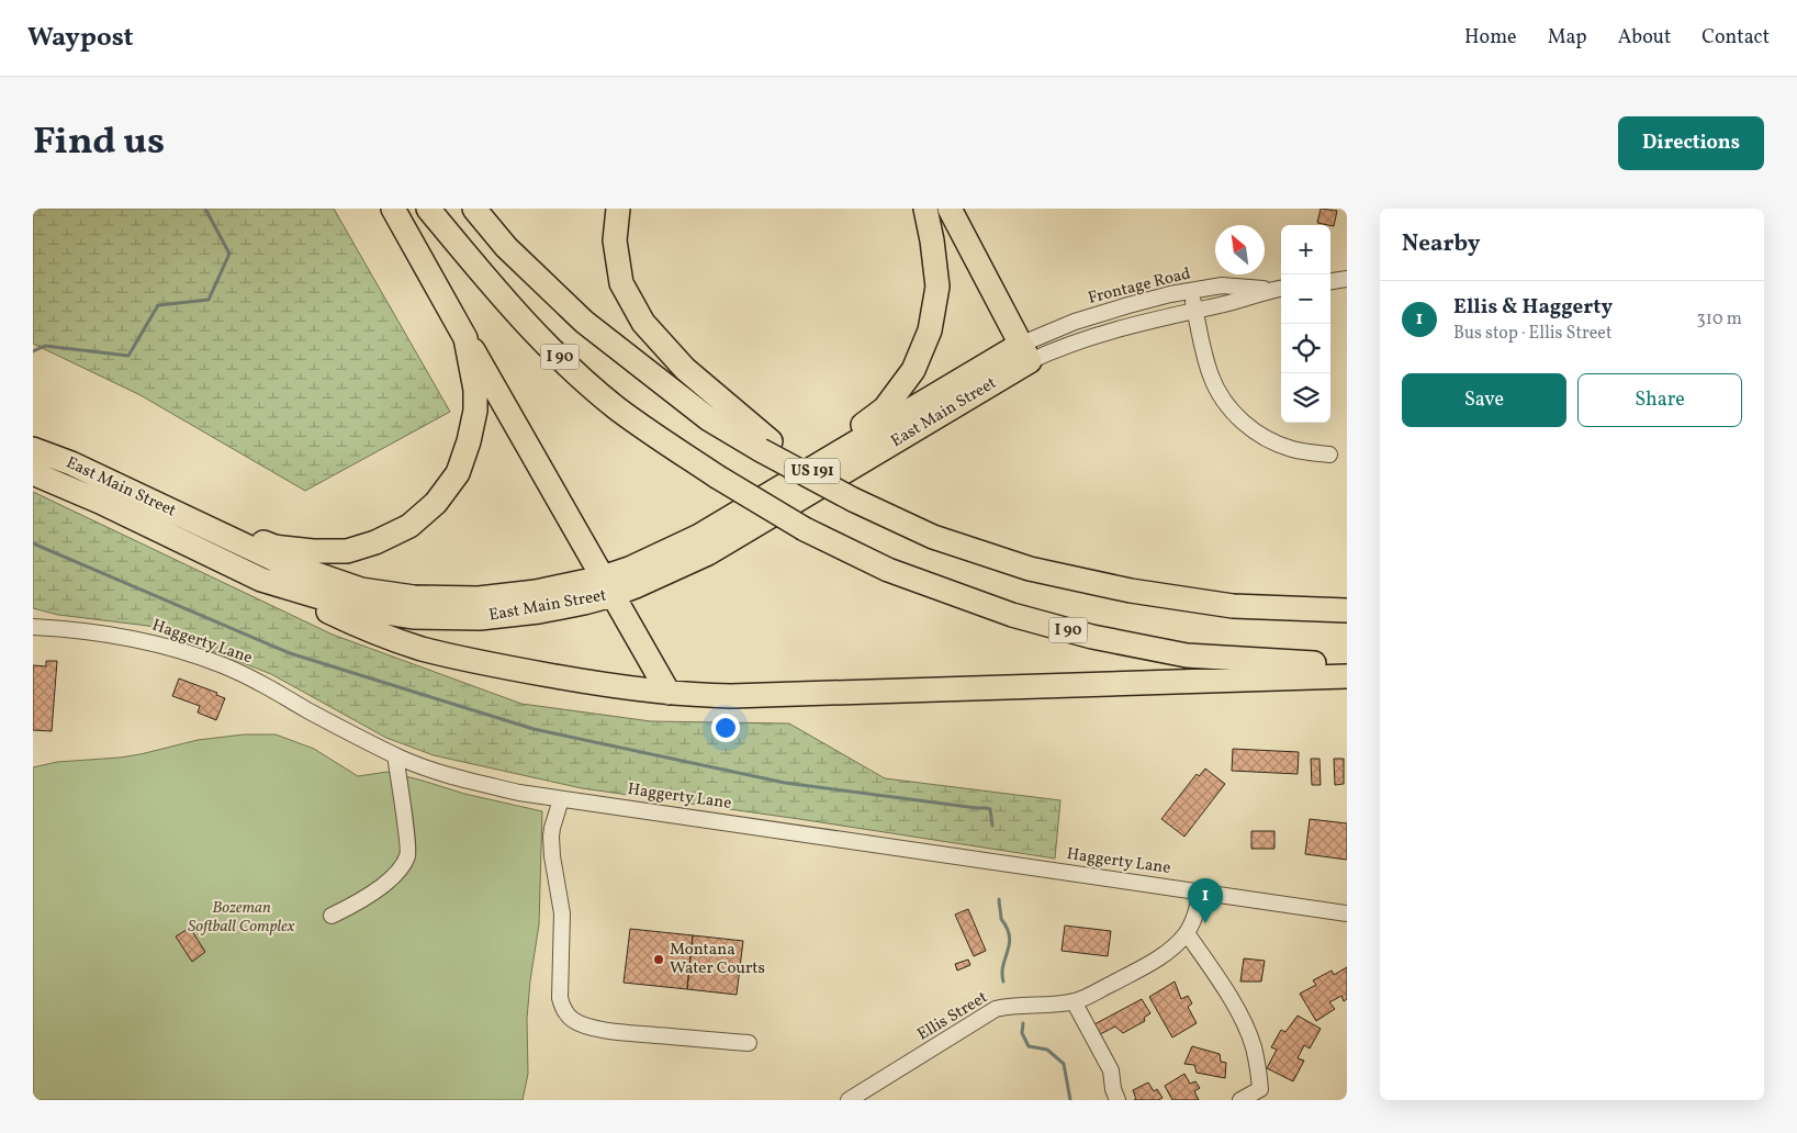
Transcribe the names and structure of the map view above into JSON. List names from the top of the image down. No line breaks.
{"streets":{"highway":["I 90","East Main Street","US 191"],"street":["Frontage Road","Haggerty Lane","Ellis Street"]},"crossings":[["Frontage Road","East Main Street"],["I 90","US 191"],["Haggerty Lane","Ellis Street"]],"parks":["Bozeman Softball Complex"],"places":["Montana Water Courts"],"north":"top left","page":{"header":"Waypost","nav":["Home","Map","About","Contact"],"title":"Find us","buttons":["Directions",["Save","Share"]],"heading":"Nearby","map_buttons":["+","−"],"list":[{"mark":"1","name":"Ellis & Haggerty","note":"Bus stop · Ellis Street","value":"310 m"}],"pins":"1"}}
